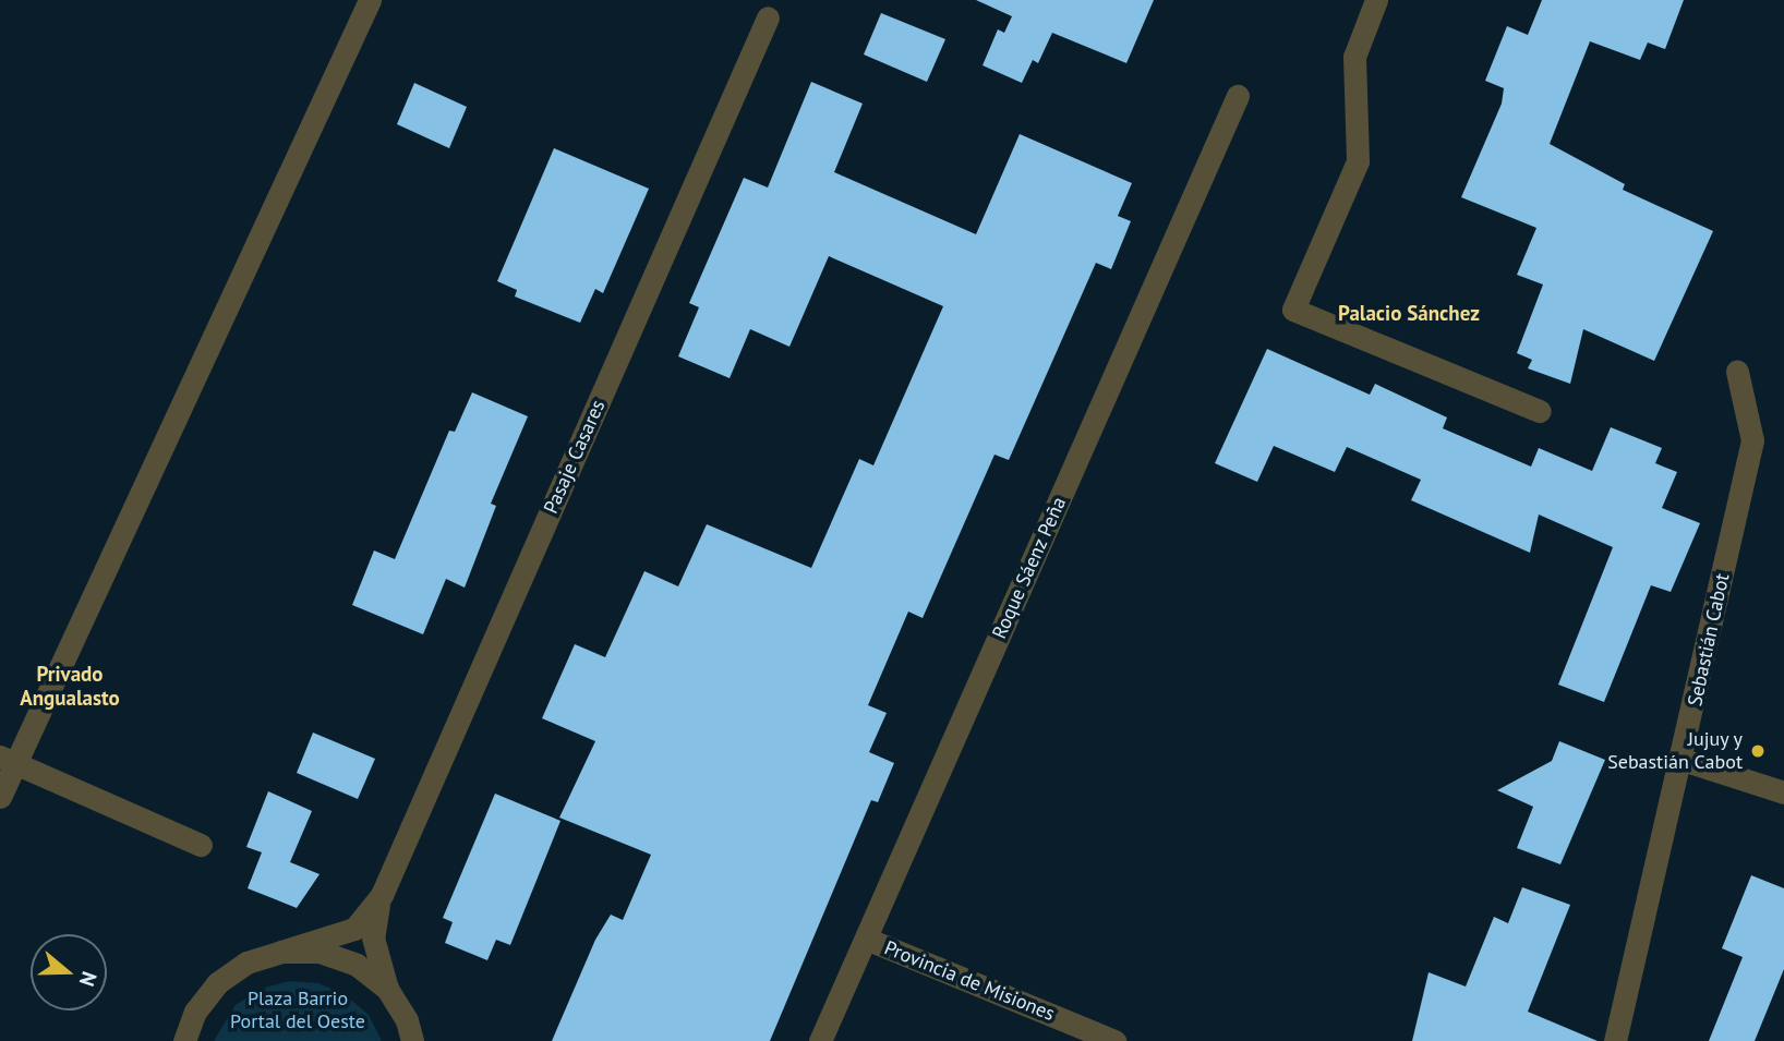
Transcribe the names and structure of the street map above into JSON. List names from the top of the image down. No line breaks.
{"streets":{"street":["Pasaje Casares","Roque Sáenz Peña","Sebastián Cabot","Provincia de Misiones"]},"crossings":[["Roque Sáenz Peña","Provincia de Misiones"]],"districts":["Palacio Sánchez","Privado Angualasto"],"parks":["Plaza Barrio Portal del Oeste"],"places":["Jujuy y Sebastián Cabot"],"north":"right"}
